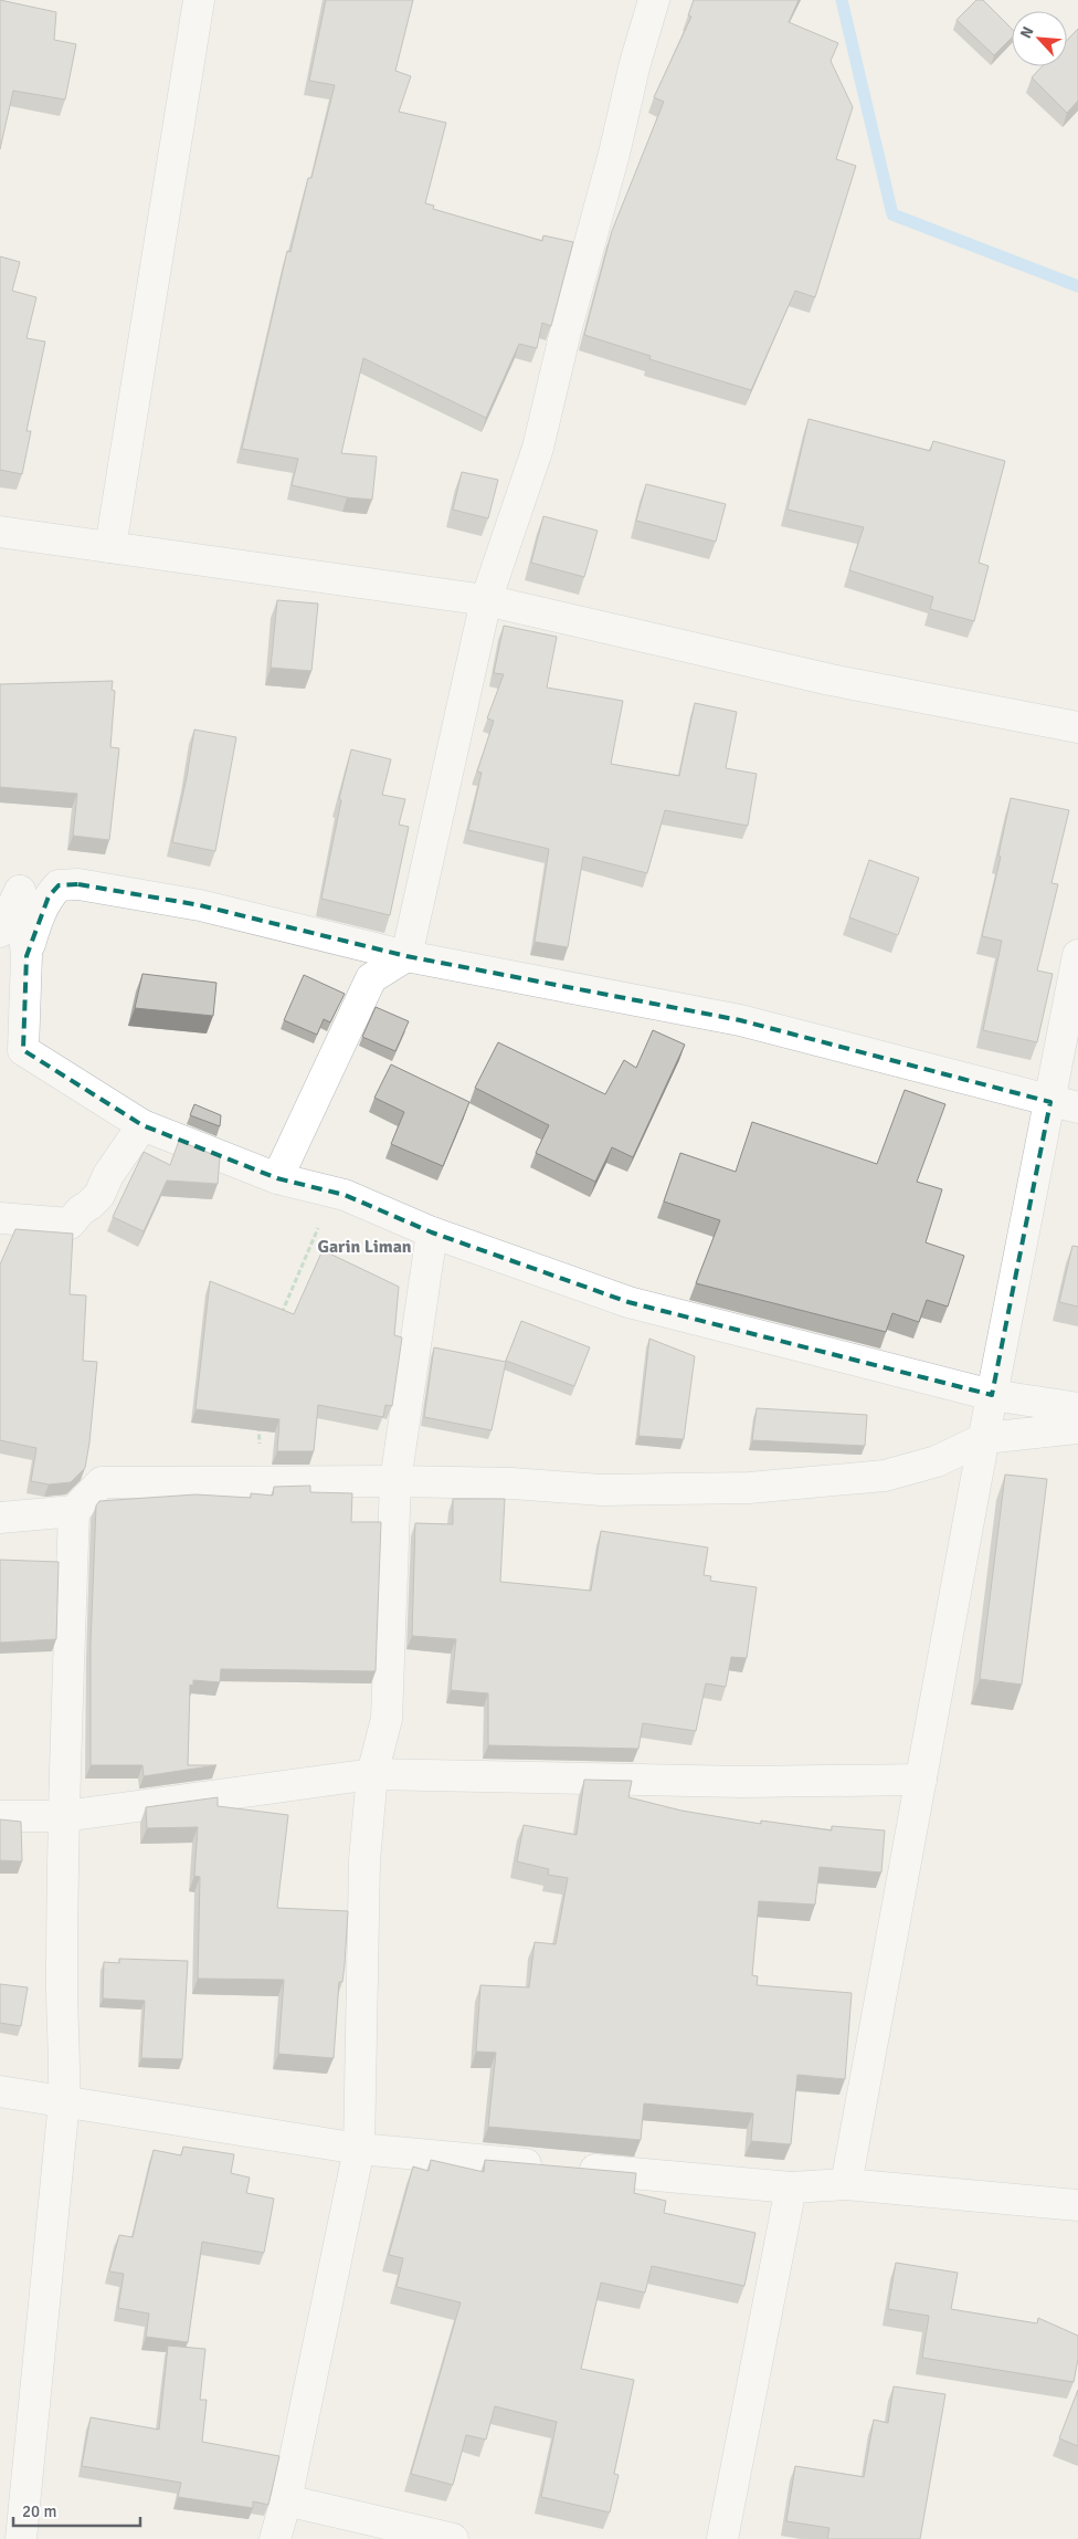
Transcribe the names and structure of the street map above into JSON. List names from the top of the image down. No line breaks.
{"districts":["Garin Liman"],"scale_bar":"20 m","north":"top left"}
